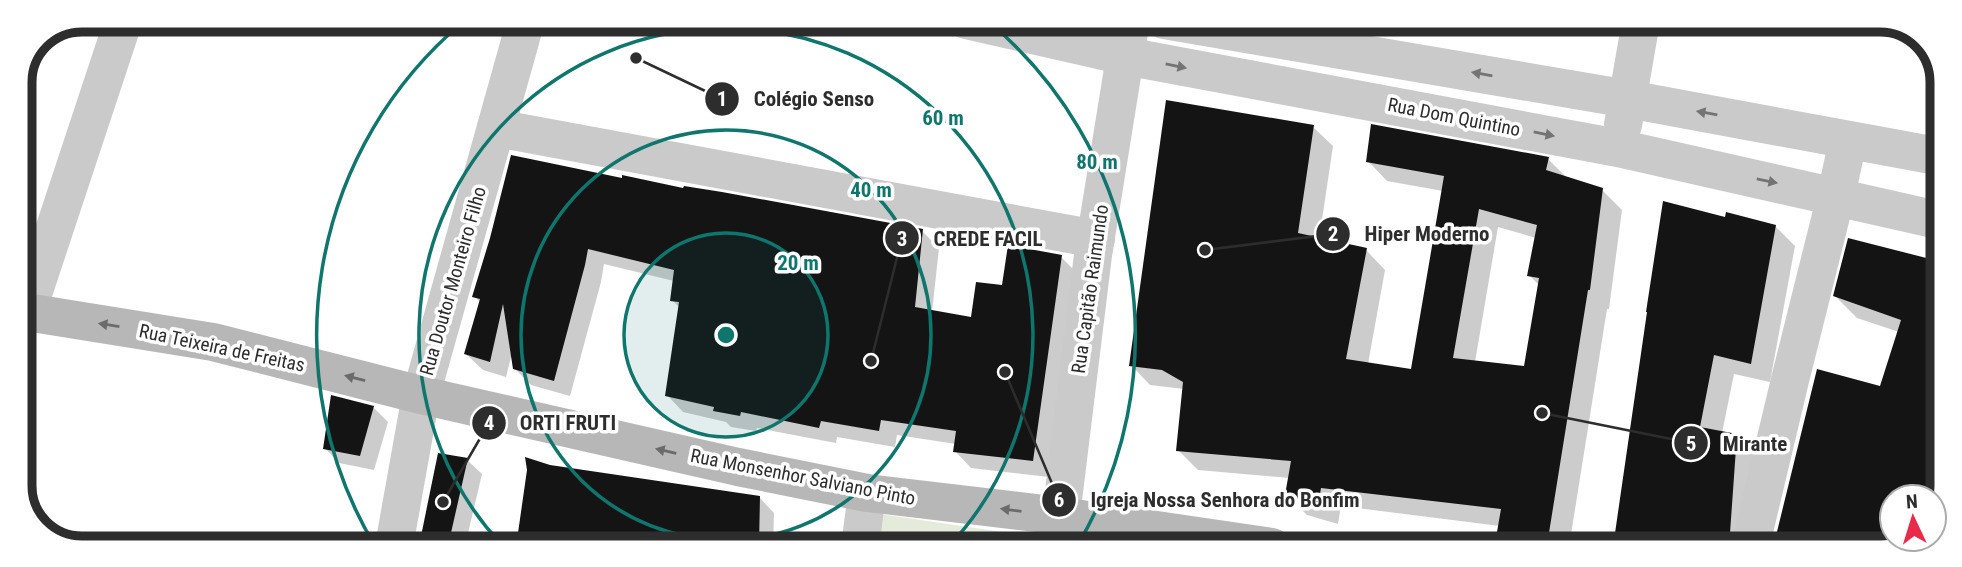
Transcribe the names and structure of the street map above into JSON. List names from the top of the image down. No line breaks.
{"streets":{"street":["Rua Dom Quintino","Rua Doutor Monteiro Filho","Rua Capitão Raimundo","Rua Teixeira de Freitas","Rua Monsenhor Salviano Pinto"]},"crossings":[["Rua Dom Quintino","Rua Capitão Raimundo"],["Rua Doutor Monteiro Filho","Rua Teixeira de Freitas"],["Rua Doutor Monteiro Filho","Rua Monsenhor Salviano Pinto"],["Rua Capitão Raimundo","Rua Monsenhor Salviano Pinto"],["Rua Teixeira de Freitas","Rua Monsenhor Salviano Pinto"]],"one_way":["Rua Teixeira de Freitas"],"places":["Colégio Senso","Hiper Moderno","CREDE FACIL","Igreja Nossa Senhora do Bonfim","Mirante","ORTI FRUTI"],"north":"top","rings":["60 m","80 m","40 m","20 m"]}
